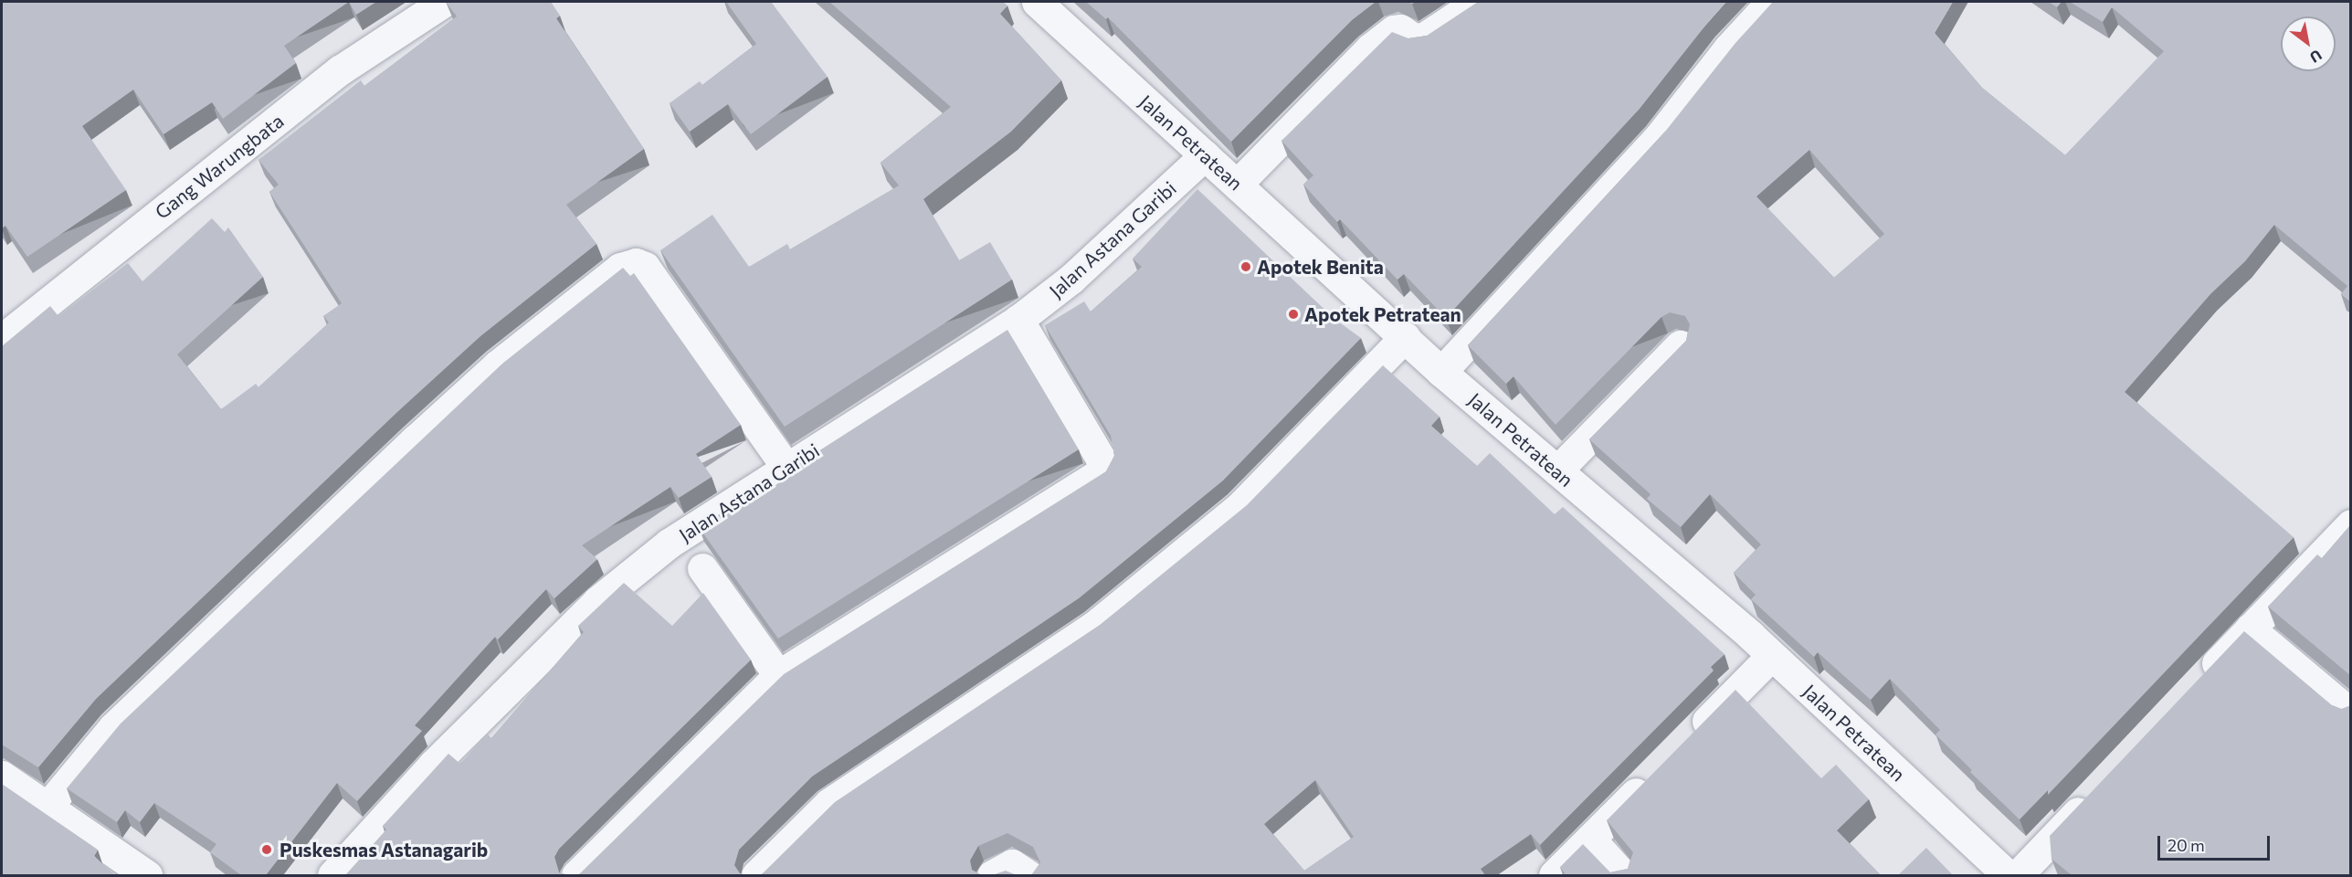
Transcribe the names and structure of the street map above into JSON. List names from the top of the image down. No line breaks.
{"streets":{"street":["Jalan Petratean","Gang Warungbata","Jalan Astana Garibi"]},"crossings":[["Jalan Petratean","Jalan Astana Garibi"]],"places":["Apotek Benita","Apotek Petratean","Puskesmas Astanagarib"],"scale_bar":"20 m","north":"bottom right"}
